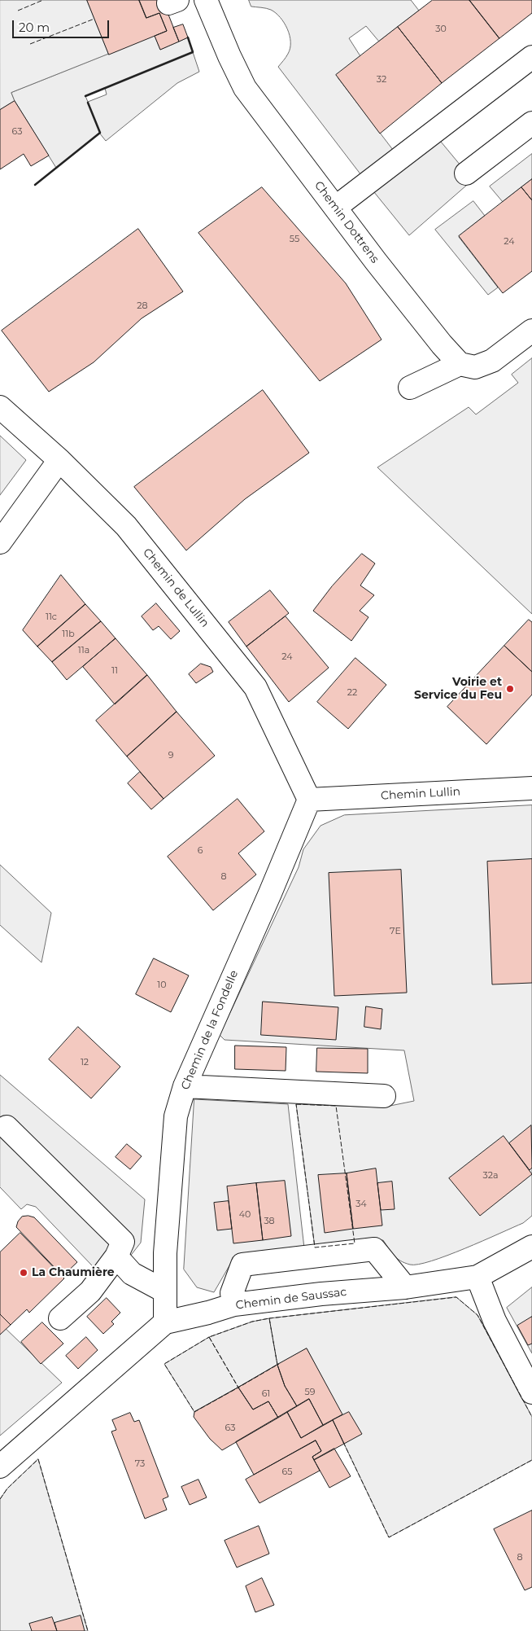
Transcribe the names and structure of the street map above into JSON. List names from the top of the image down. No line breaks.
{"streets":{"street":["Chemin Dottrens","Chemin de Lullin","Chemin Lullin","Chemin de la Fondelle","Chemin de Saussac"]},"crossings":[["Chemin de Lullin","Chemin Lullin"],["Chemin de Lullin","Chemin de la Fondelle"],["Chemin Lullin","Chemin de la Fondelle"],["Chemin de la Fondelle","Chemin de Saussac"]],"places":["Voirie et Service du Feu","La Chaumière"],"house_numbers":["30","32","63","55","24","28","11c","11b","11a","24","11","22","9","6","8","7E","10","12","32a","34","40","38","59","61","63","73","65","8"],"scale_bar":"20 m"}
